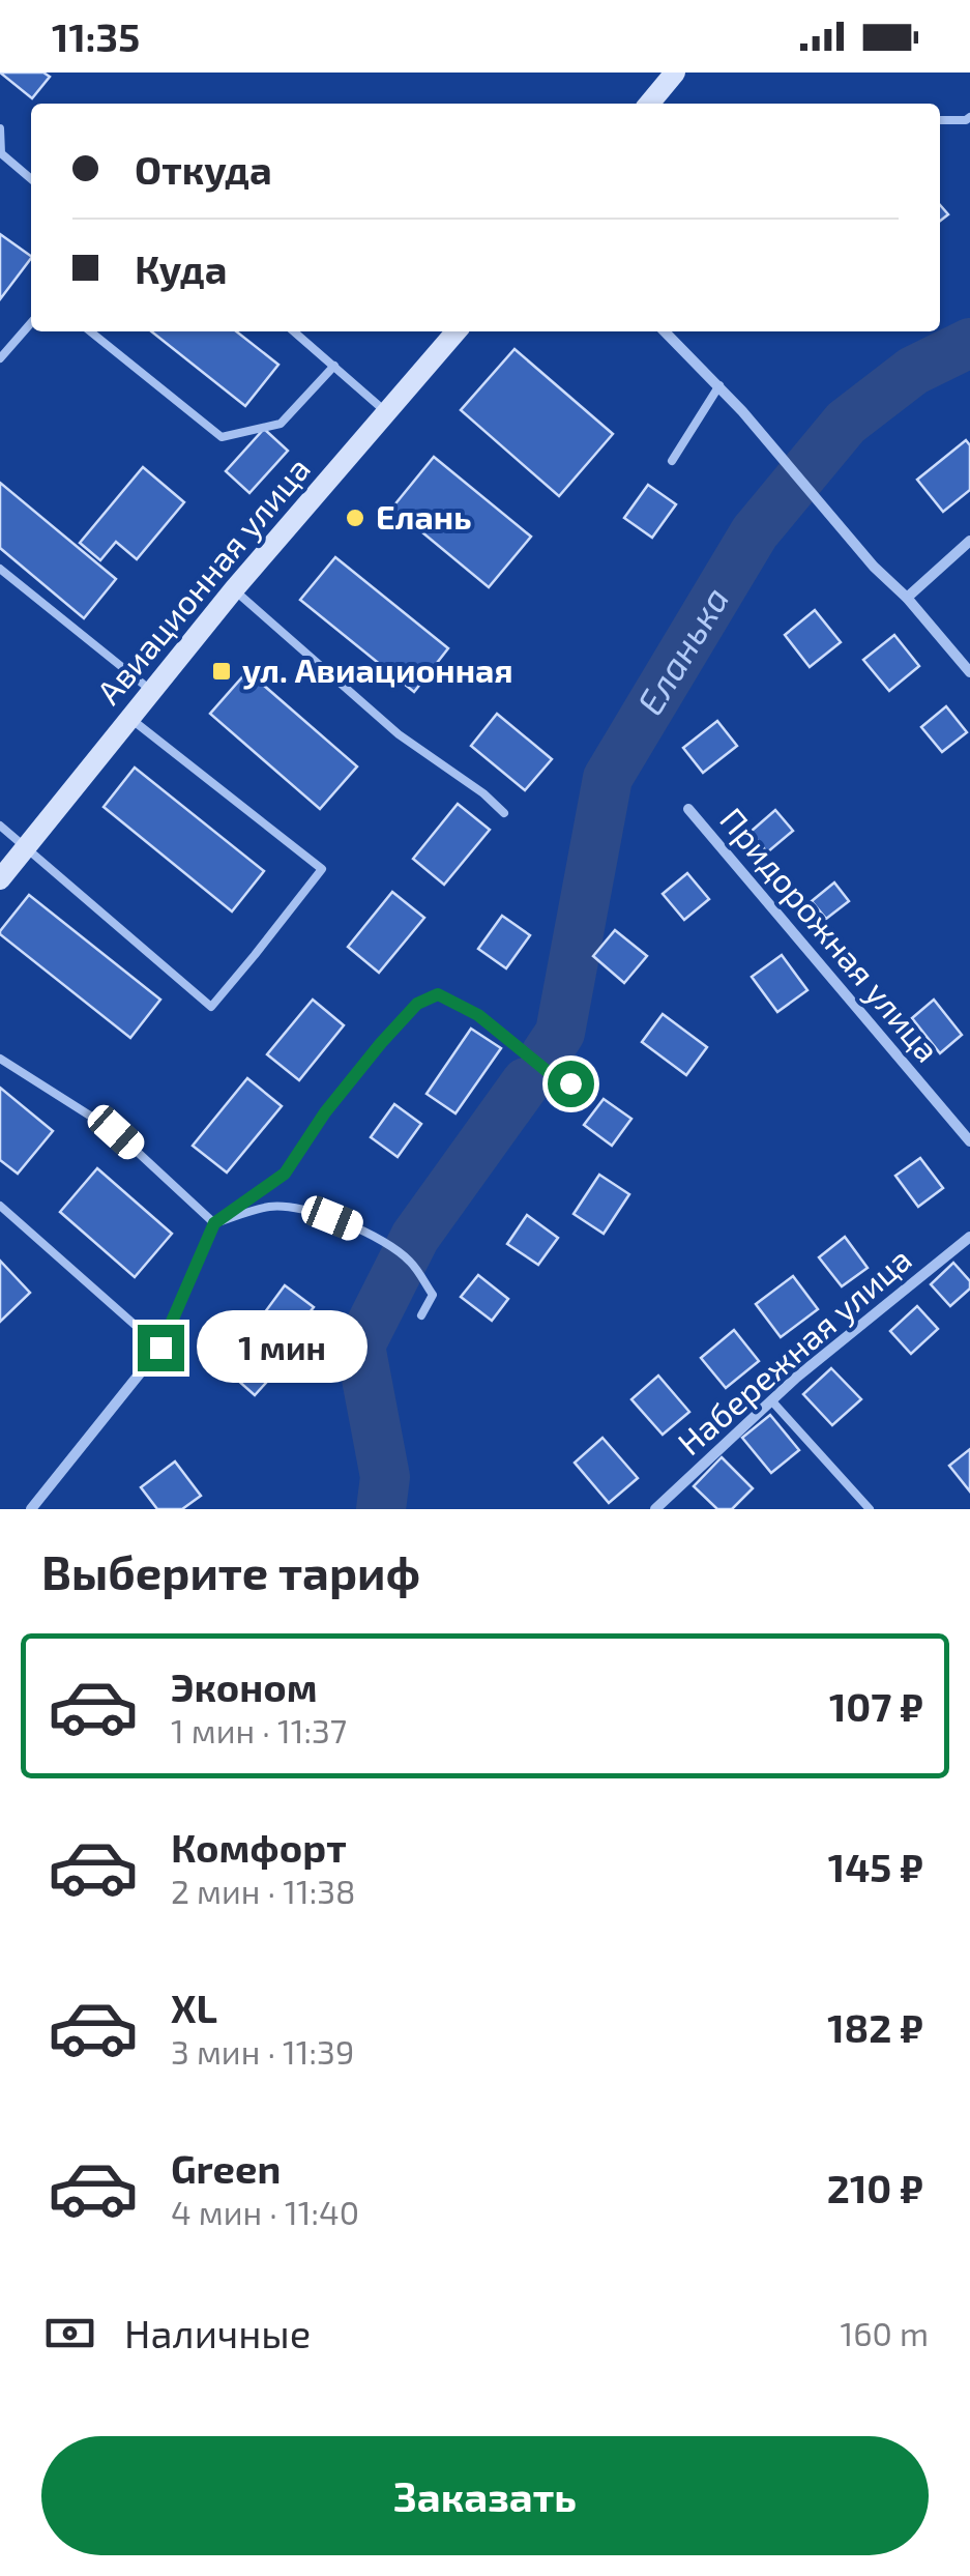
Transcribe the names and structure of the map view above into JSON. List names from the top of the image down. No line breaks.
{"streets":{"street":["Авиационная улица","Придорожная улица","Набережная улица"]},"water":["Еланька"],"places":{"other":["Елань"],"transit":["ул. Авиационная"]},"page":{"status":"11:35","banner":["Откуда","Куда"],"bubble":"1 мин","heading":"Выберите тариф","list":[{"name":"Эконом","note":"1 мин · 11:37","value":"107 ₽"},{"name":"Комфорт","note":"2 мин · 11:38","value":"145 ₽"},{"name":"XL","note":"3 мин · 11:39","value":"182 ₽"},{"name":"Green","note":"4 мин · 11:40","value":"210 ₽"}],"pay":["Наличные","160 m"],"buttons":"Заказать"}}
